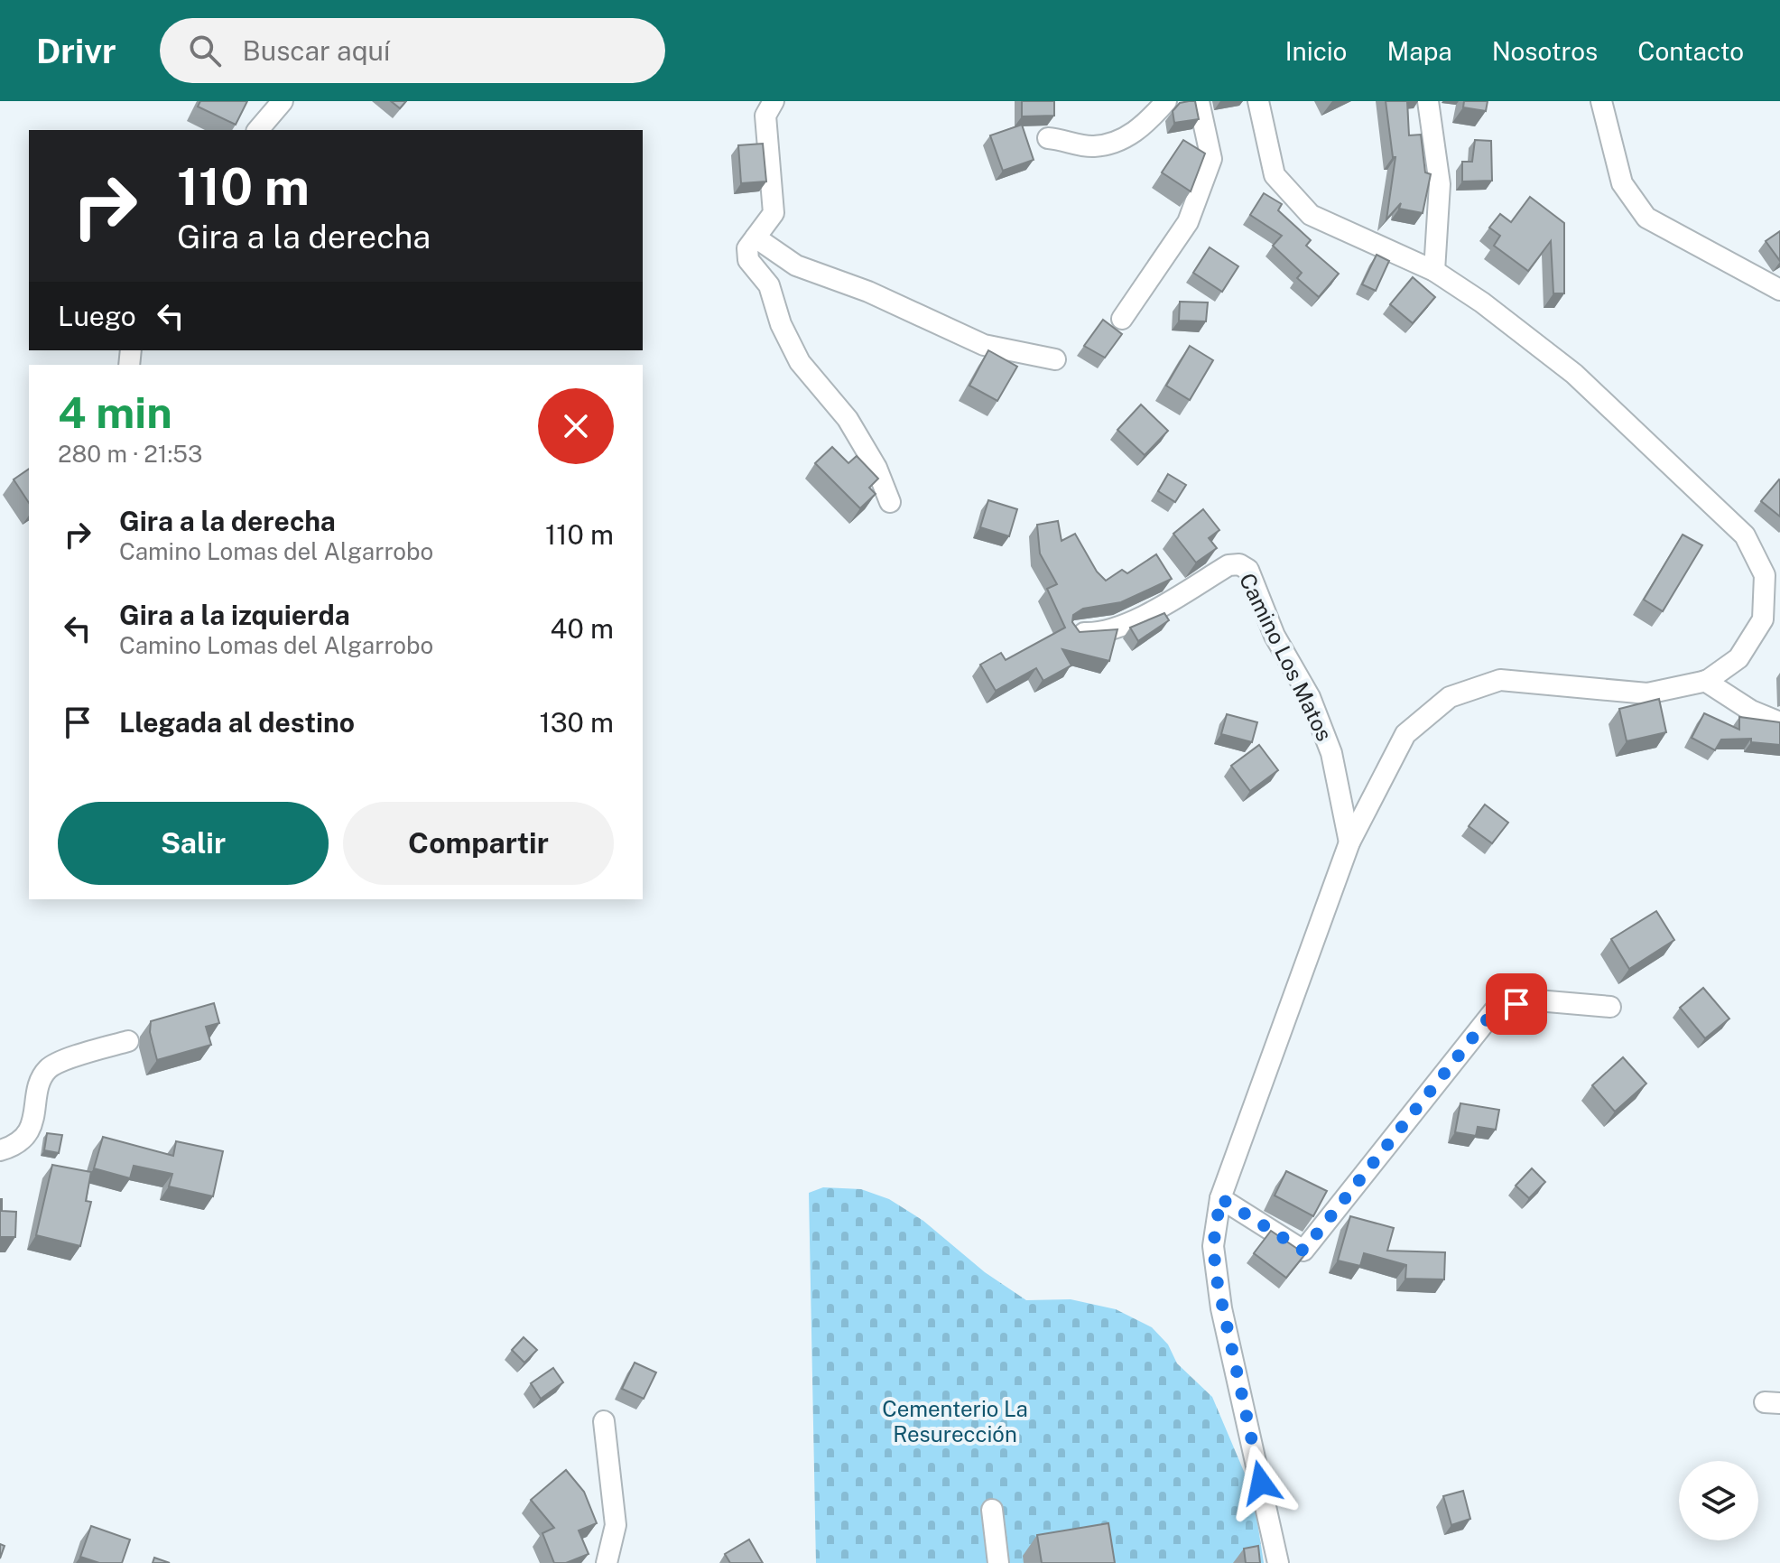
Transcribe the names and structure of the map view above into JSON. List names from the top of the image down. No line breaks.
{"streets":{"street":["Camino Los Matos"]},"parks":["Cementerio La Resurección"],"page":{"header":"Drivr","search":"Buscar aquí","nav":["Inicio","Mapa","Nosotros","Contacto"],"turn":["110 m","Gira a la derecha"],"then":"Luego","heading":["4 min","280 m · 21:53"],"list":[{"name":"Gira a la derecha","note":"Camino Lomas del Algarrobo","value":"110 m"},{"name":"Gira a la izquierda","note":"Camino Lomas del Algarrobo","value":"40 m"},{"name":"Llegada al destino","value":"130 m"}],"buttons":["Salir","Compartir"]}}
